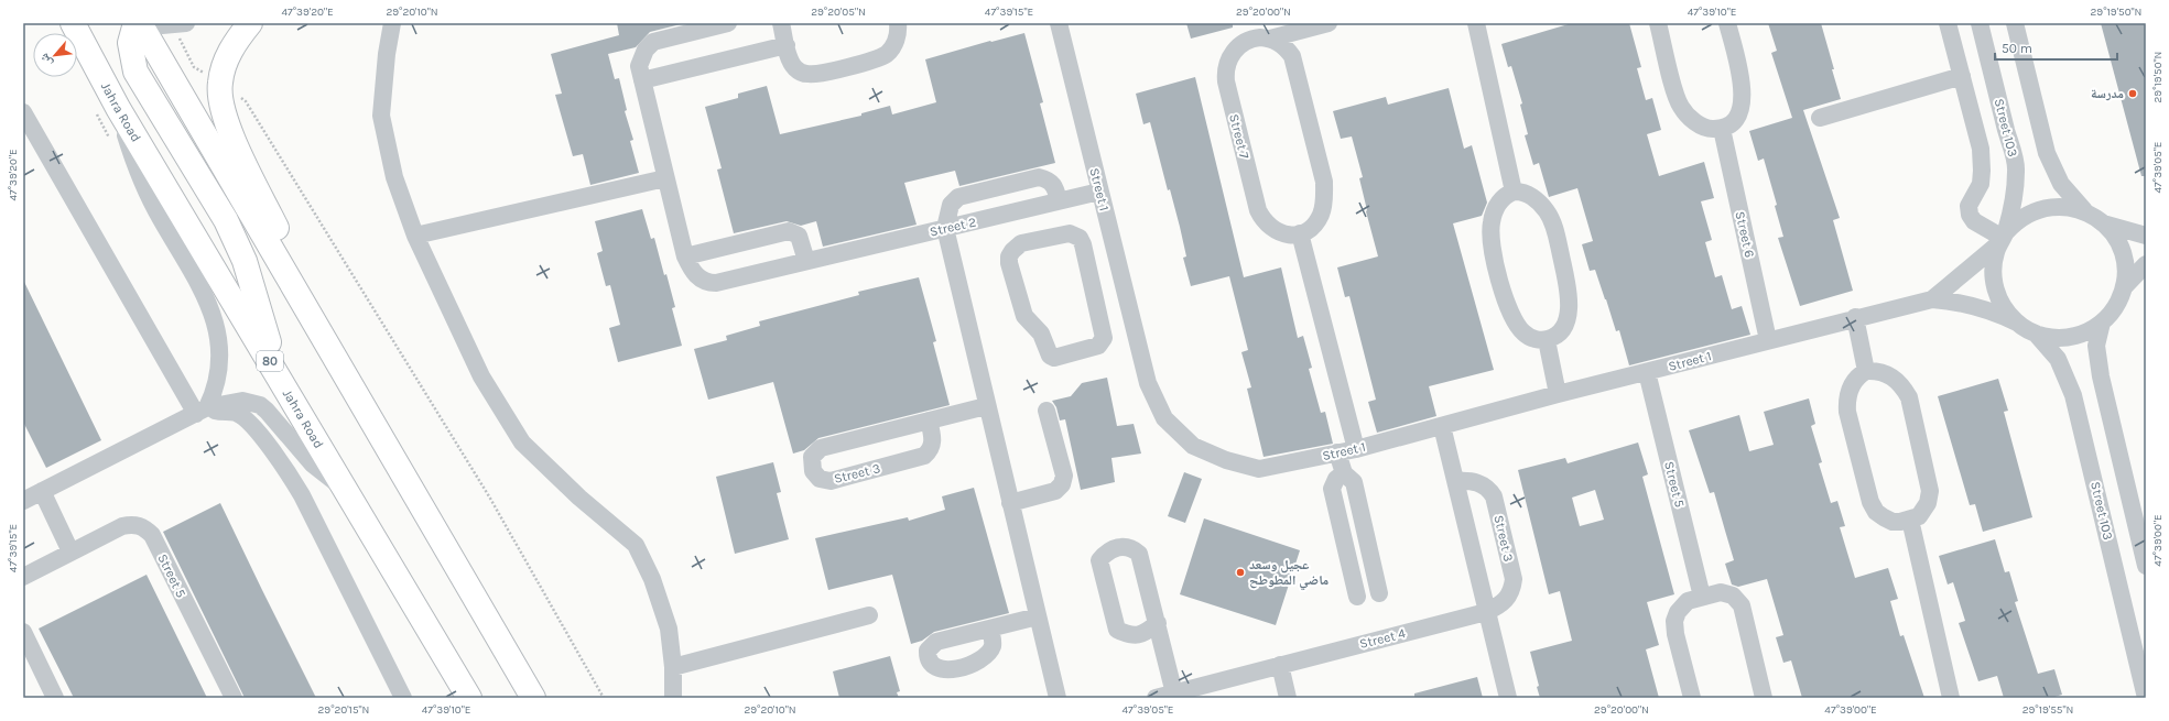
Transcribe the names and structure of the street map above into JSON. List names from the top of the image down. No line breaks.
{"streets":{"highway":["Jahra Road","80"],"street":["Street 103","Street 7","Street 1","Street 2","Street 6","Street 3","Street 5","Street 4"]},"crossings":[["Street 103","Street 1"],["Street 1","Street 2"],["Street 1","Street 6"],["Street 1","Street 5"],["Street 3","Street 4"]],"places":["مدرسة","عجيل وسعد ماضي المطوطح"],"scale_bar":"50 m","north":"bottom left","coordinates":["47°39'20\"E","29°20'10\"N","29°20'05\"N","47°39'15\"E","29°20'00\"N","47°39'10\"E","29°19'50\"N","47°39'05\"E","47°39'00\"E","29°20'15\"N","29°19'55\"N"]}
